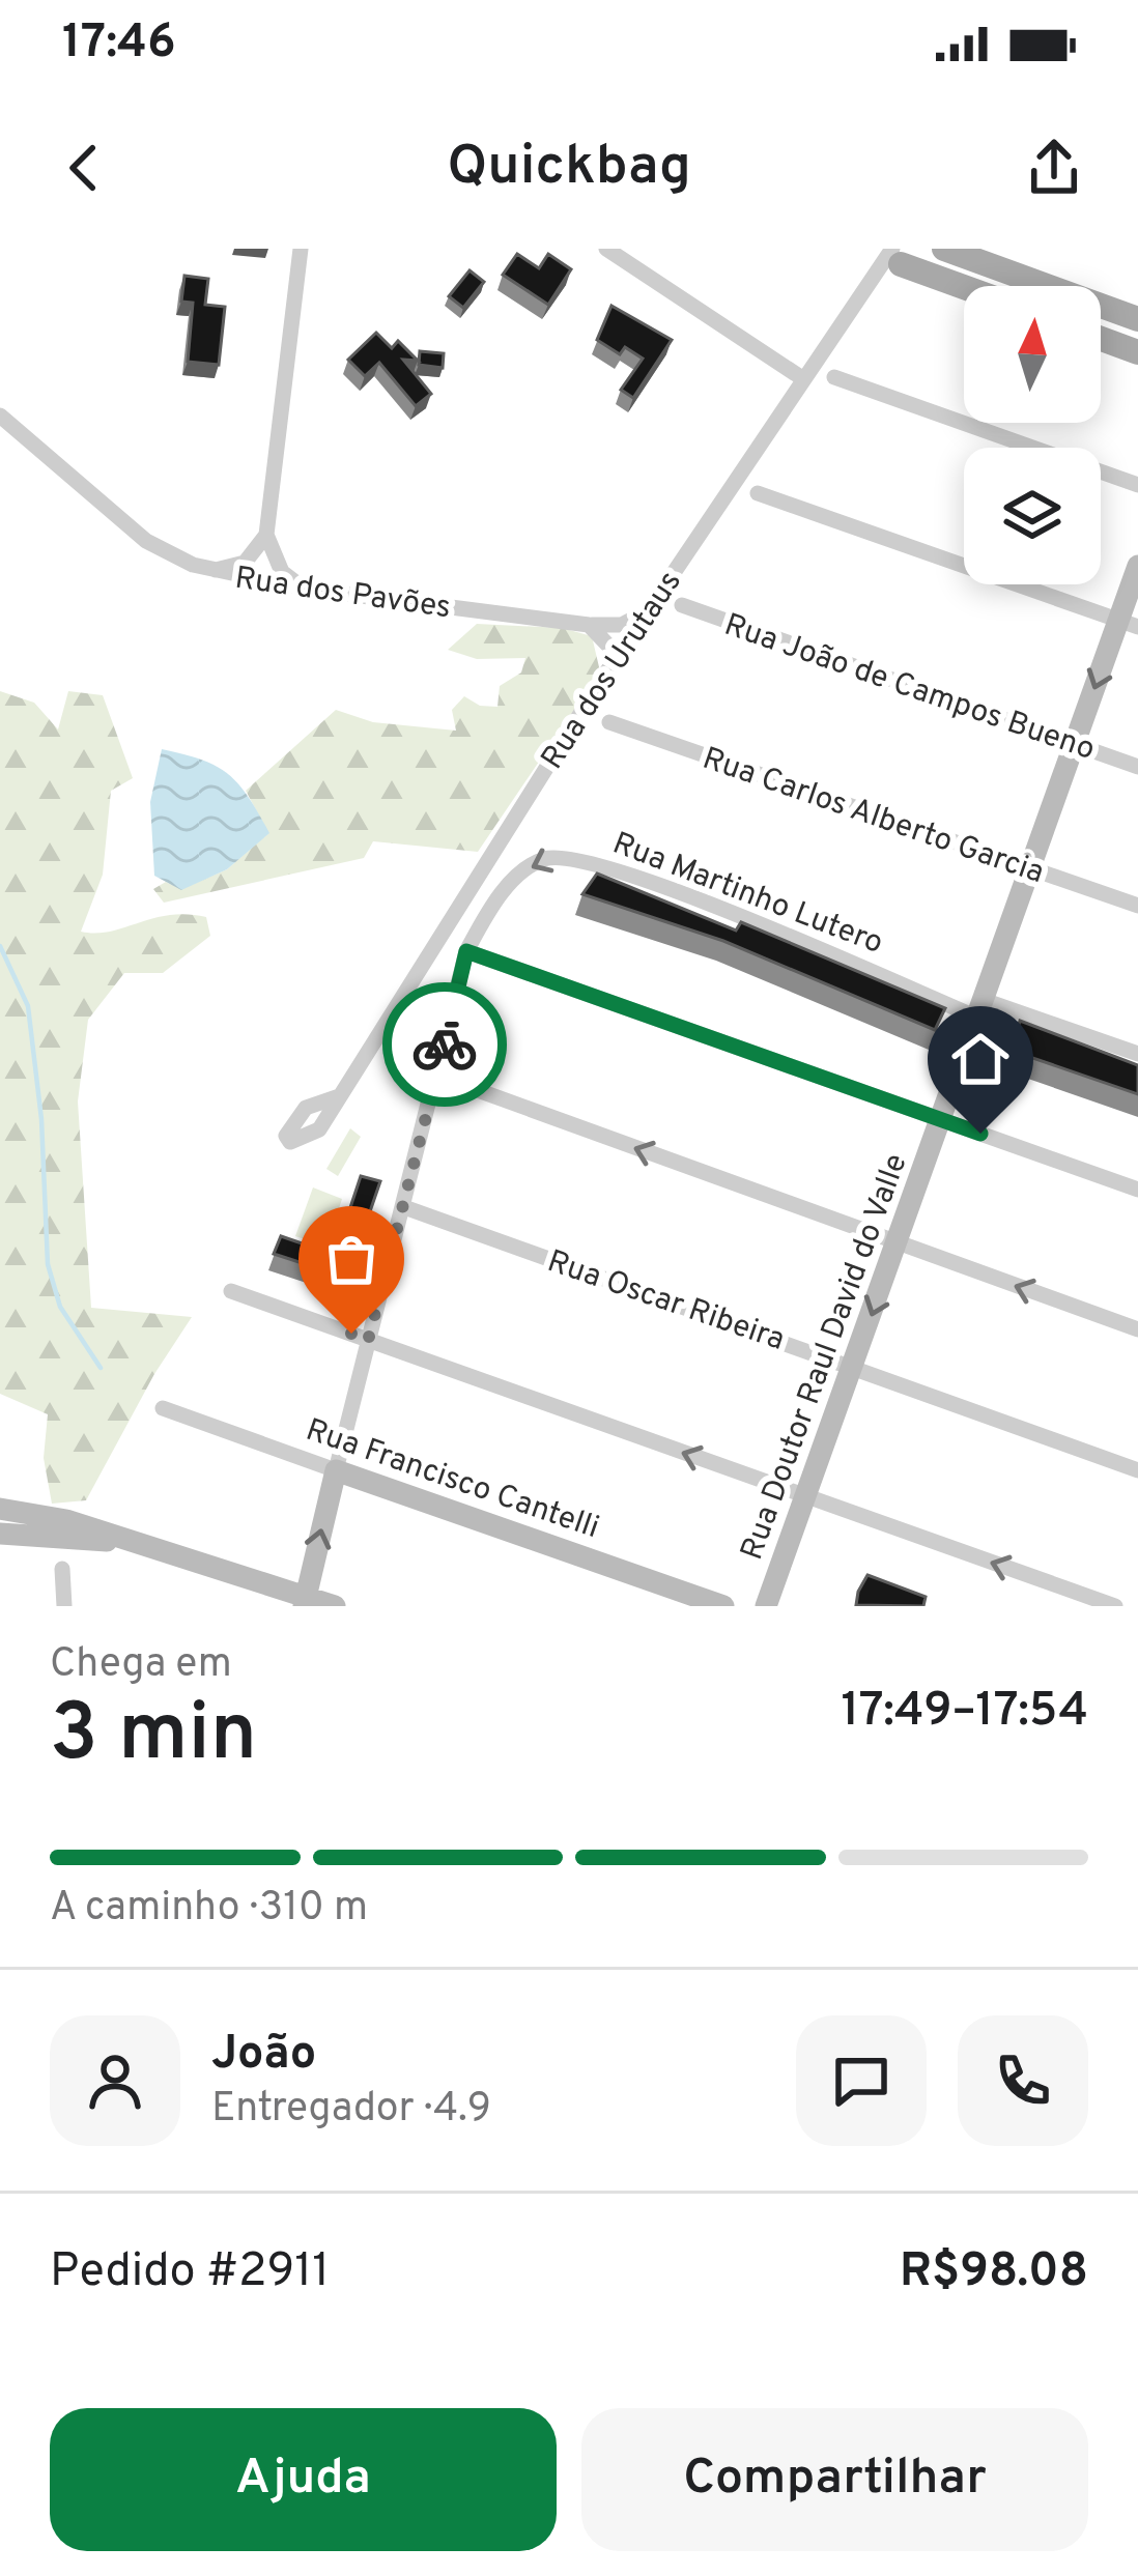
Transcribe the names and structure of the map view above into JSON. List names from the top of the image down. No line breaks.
{"streets":{"street":["Rua dos Pavões","Rua dos Urutaus","Rua João de Campos Bueno","Rua Carlos Alberto Garcia","Rua Martinho Lutero","Rua Oscar Ribeira","Rua Doutor Raul David do Valle","Rua Francisco Cantelli"]},"crossings":[["Rua dos Pavões","Rua dos Urutaus"],["Rua João de Campos Bueno","Rua Doutor Raul David do Valle"],["Rua Carlos Alberto Garcia","Rua Doutor Raul David do Valle"],["Rua Martinho Lutero","Rua Oscar Ribeira"],["Rua Martinho Lutero","Rua Doutor Raul David do Valle"],["Rua Martinho Lutero","Rua Francisco Cantelli"],["Rua Oscar Ribeira","Rua Doutor Raul David do Valle"]],"north":"top","page":{"status":"17:46","header":"Quickbag","heading":["3 min","Chega em","17:49–17:54"],"panel":["João","Entregador · 4.9","Pedido #2911","R$98.08"],"bar":"A caminho · 310 m","buttons":["Ajuda","Compartilhar"]}}
